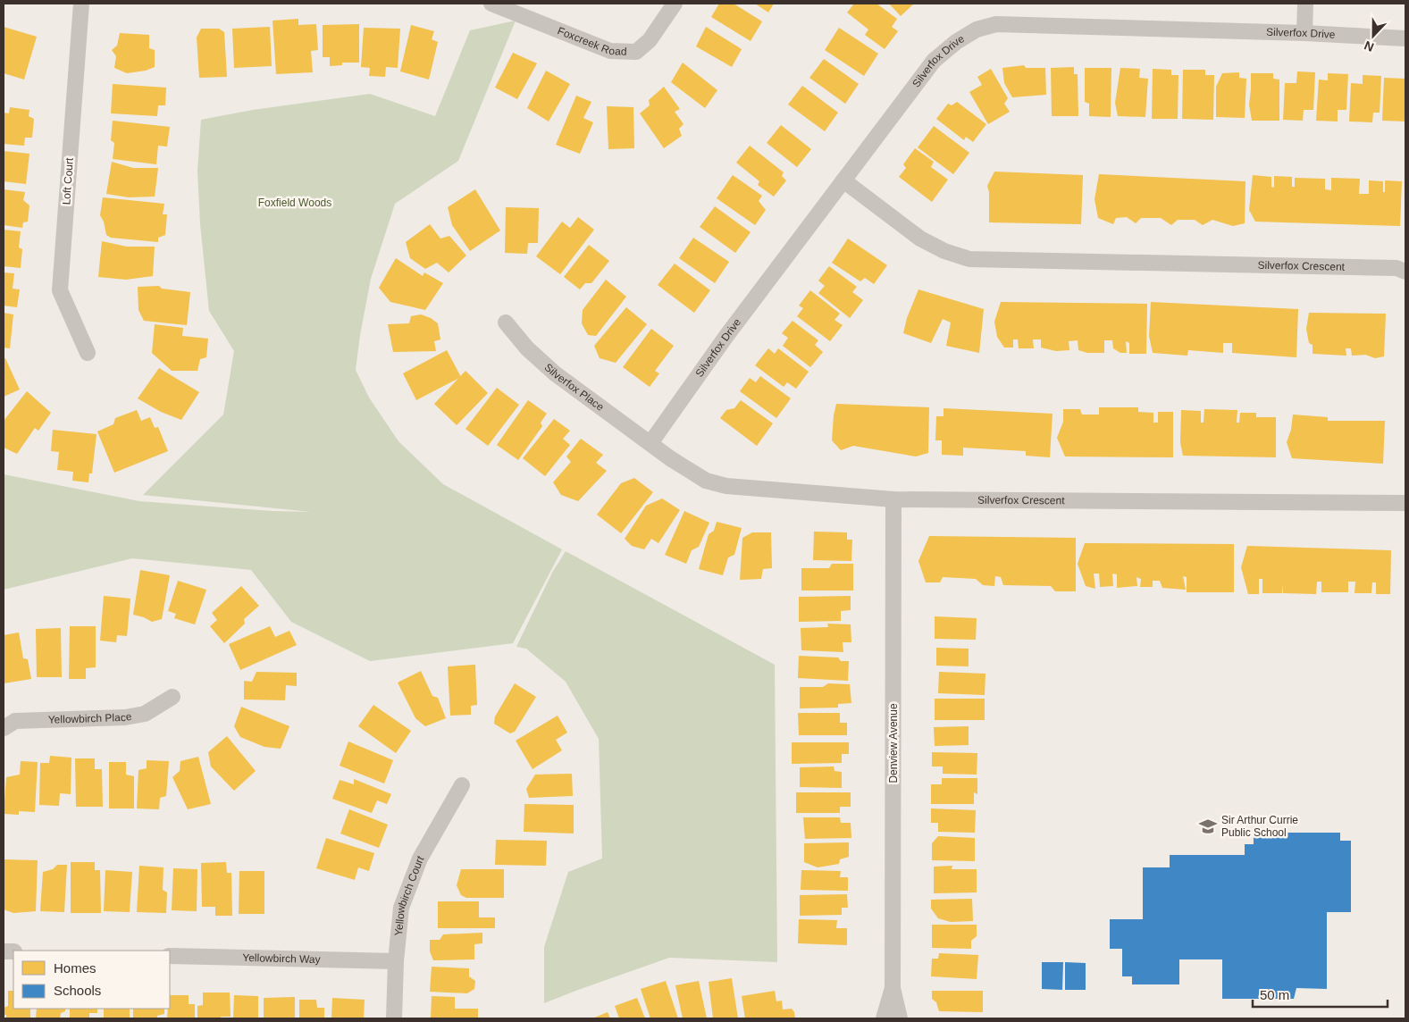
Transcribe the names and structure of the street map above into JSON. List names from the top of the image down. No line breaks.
{"streets":{"street":["Silverfox Drive","Foxcreek Road","Loft Court","Silverfox Crescent","Silverfox Place","Yellowbirch Place","Denview Avenue","Yellowbirch Court","Yellowbirch Way"]},"crossings":[["Silverfox Drive","Silverfox Crescent"],["Silverfox Drive","Silverfox Place"],["Silverfox Crescent","Silverfox Place"],["Silverfox Crescent","Denview Avenue"],["Yellowbirch Court","Yellowbirch Way"]],"parks":["Foxfield Woods"],"places":{"school or university":["Sir Arthur Currie Public School"]},"legend":["Homes","Schools"],"scale_bar":"50 m","north":"bottom"}
